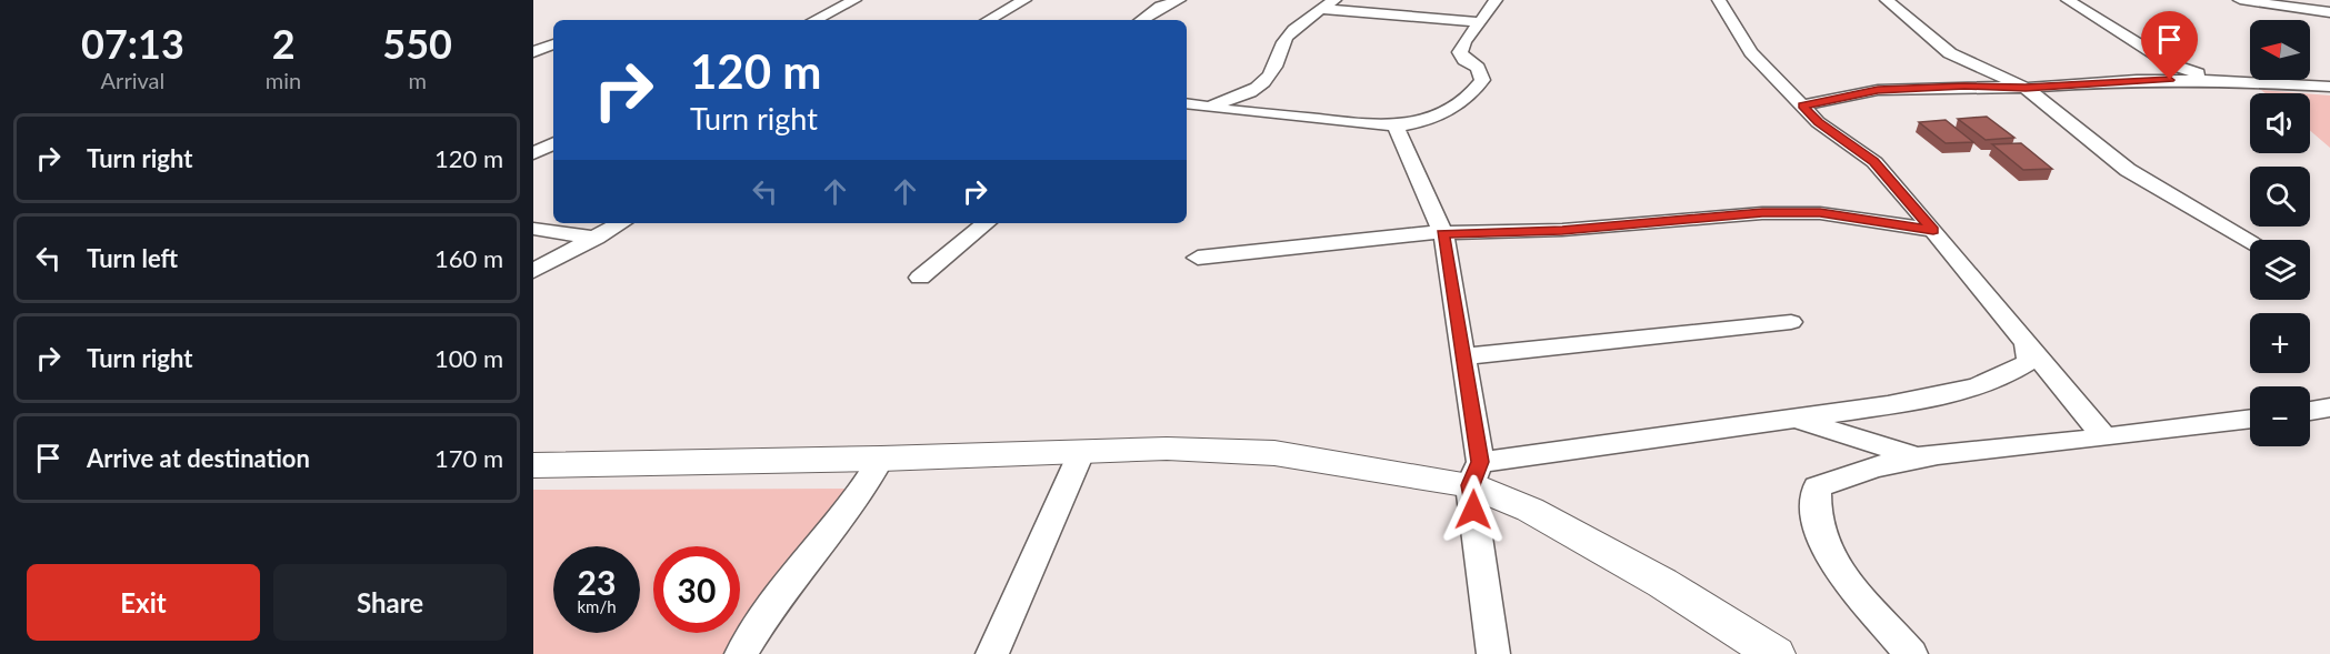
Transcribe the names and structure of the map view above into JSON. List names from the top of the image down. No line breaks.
{"north":"left","page":{"eta":["07:13","Arrival","2","min","550","m"],"map_buttons":["+","−"],"turn":["120 m","Turn right"],"list":[{"name":"Turn right","value":"120 m"},{"name":"Turn left","value":"160 m"},{"name":"Turn right","value":"100 m"},{"name":"Arrive at destination","value":"170 m"}],"speed":"23 km/h","limit":"30","buttons":["Exit","Share"]}}
